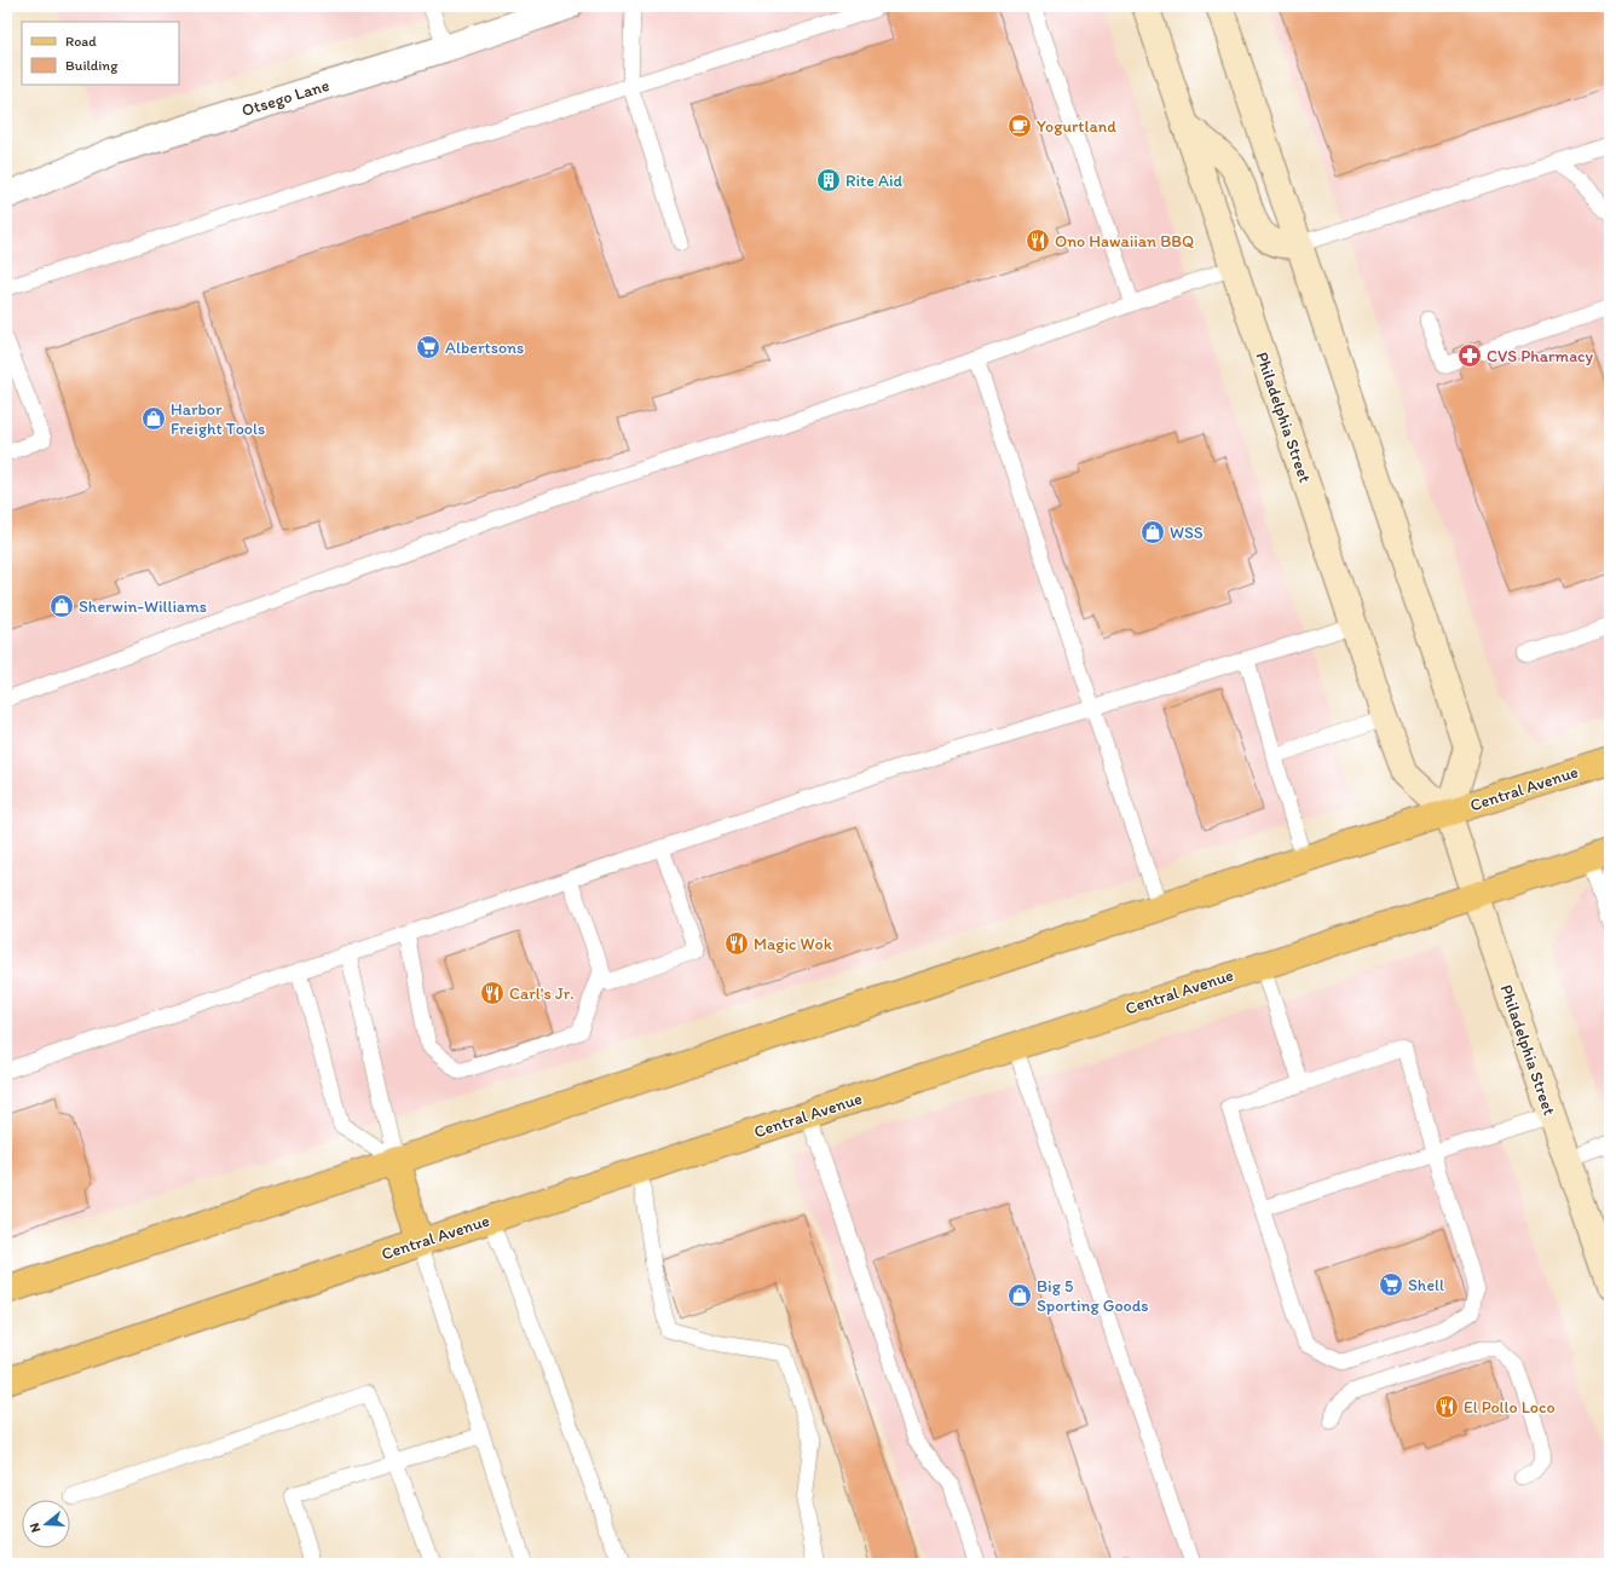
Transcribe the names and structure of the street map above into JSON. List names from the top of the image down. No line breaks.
{"streets":{"main road":["Philadelphia Street","Central Avenue"],"street":["Otsego Lane"]},"crossings":[["Philadelphia Street","Central Avenue"]],"places":{"cafe":["Yogurtland"],"building":["Rite Aid"],"restaurant":["Ono Hawaiian BBQ","Magic Wok","Carl's Jr.","El Pollo Loco"],"supermarket":["Albertsons","Shell"],"pharmacy":["CVS Pharmacy"],"shop":["Harbor Freight Tools","WSS","Sherwin-Williams","Big 5 Sporting Goods"]},"legend":["Road","Building"],"north":"left"}
